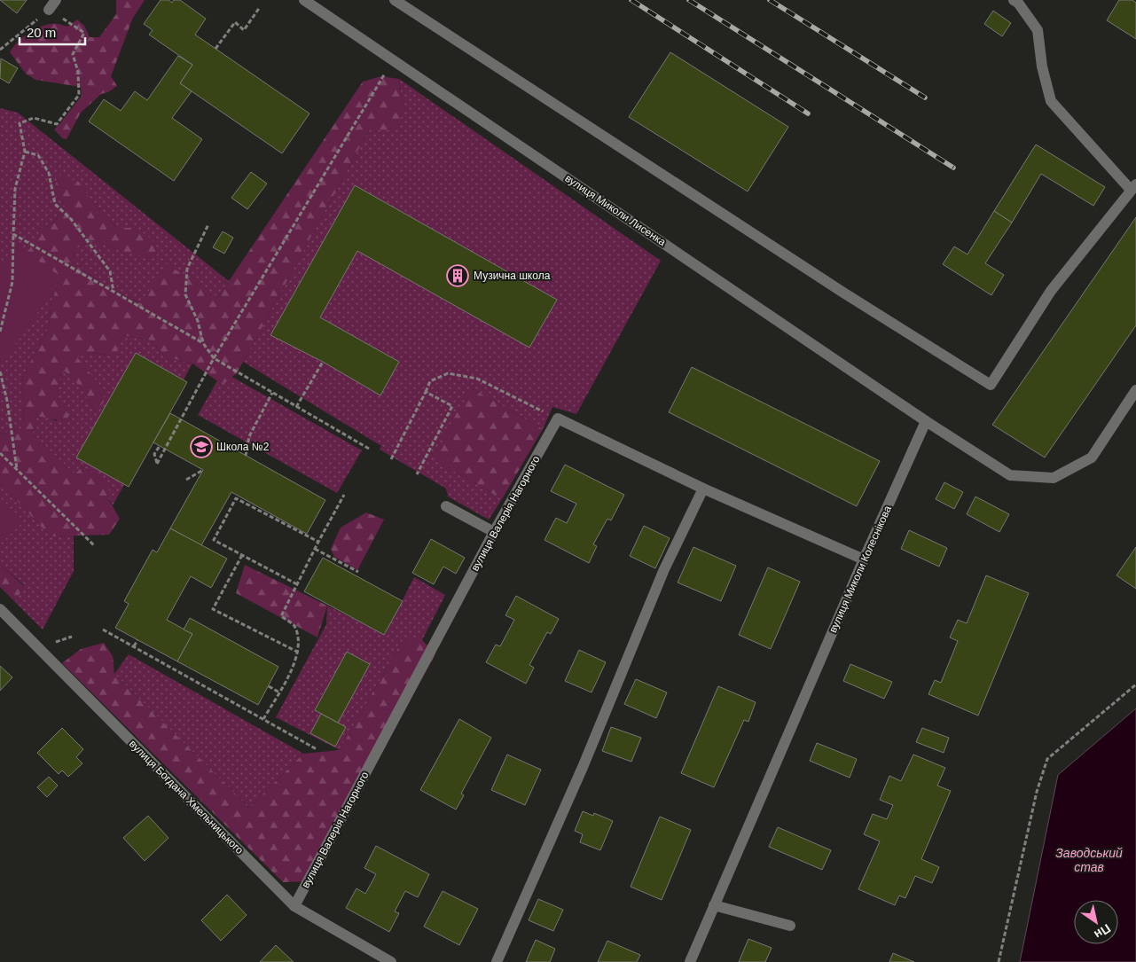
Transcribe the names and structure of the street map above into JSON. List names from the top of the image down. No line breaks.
{"streets":{"street":["вулиця Миколи Лисенка","вулиця Валерія Нагорного","вулиця Миколи Колеснікова","вулиця Богдана Хмельницького"]},"crossings":[["вулиця Миколи Лисенка","вулиця Миколи Колеснікова"],["вулиця Валерія Нагорного","вулиця Богдана Хмельницького"]],"water":["Заводський став"],"places":{"building":["Музична школа"],"school or university":["Школа №2"]},"scale_bar":"20 m","north":"bottom right"}
